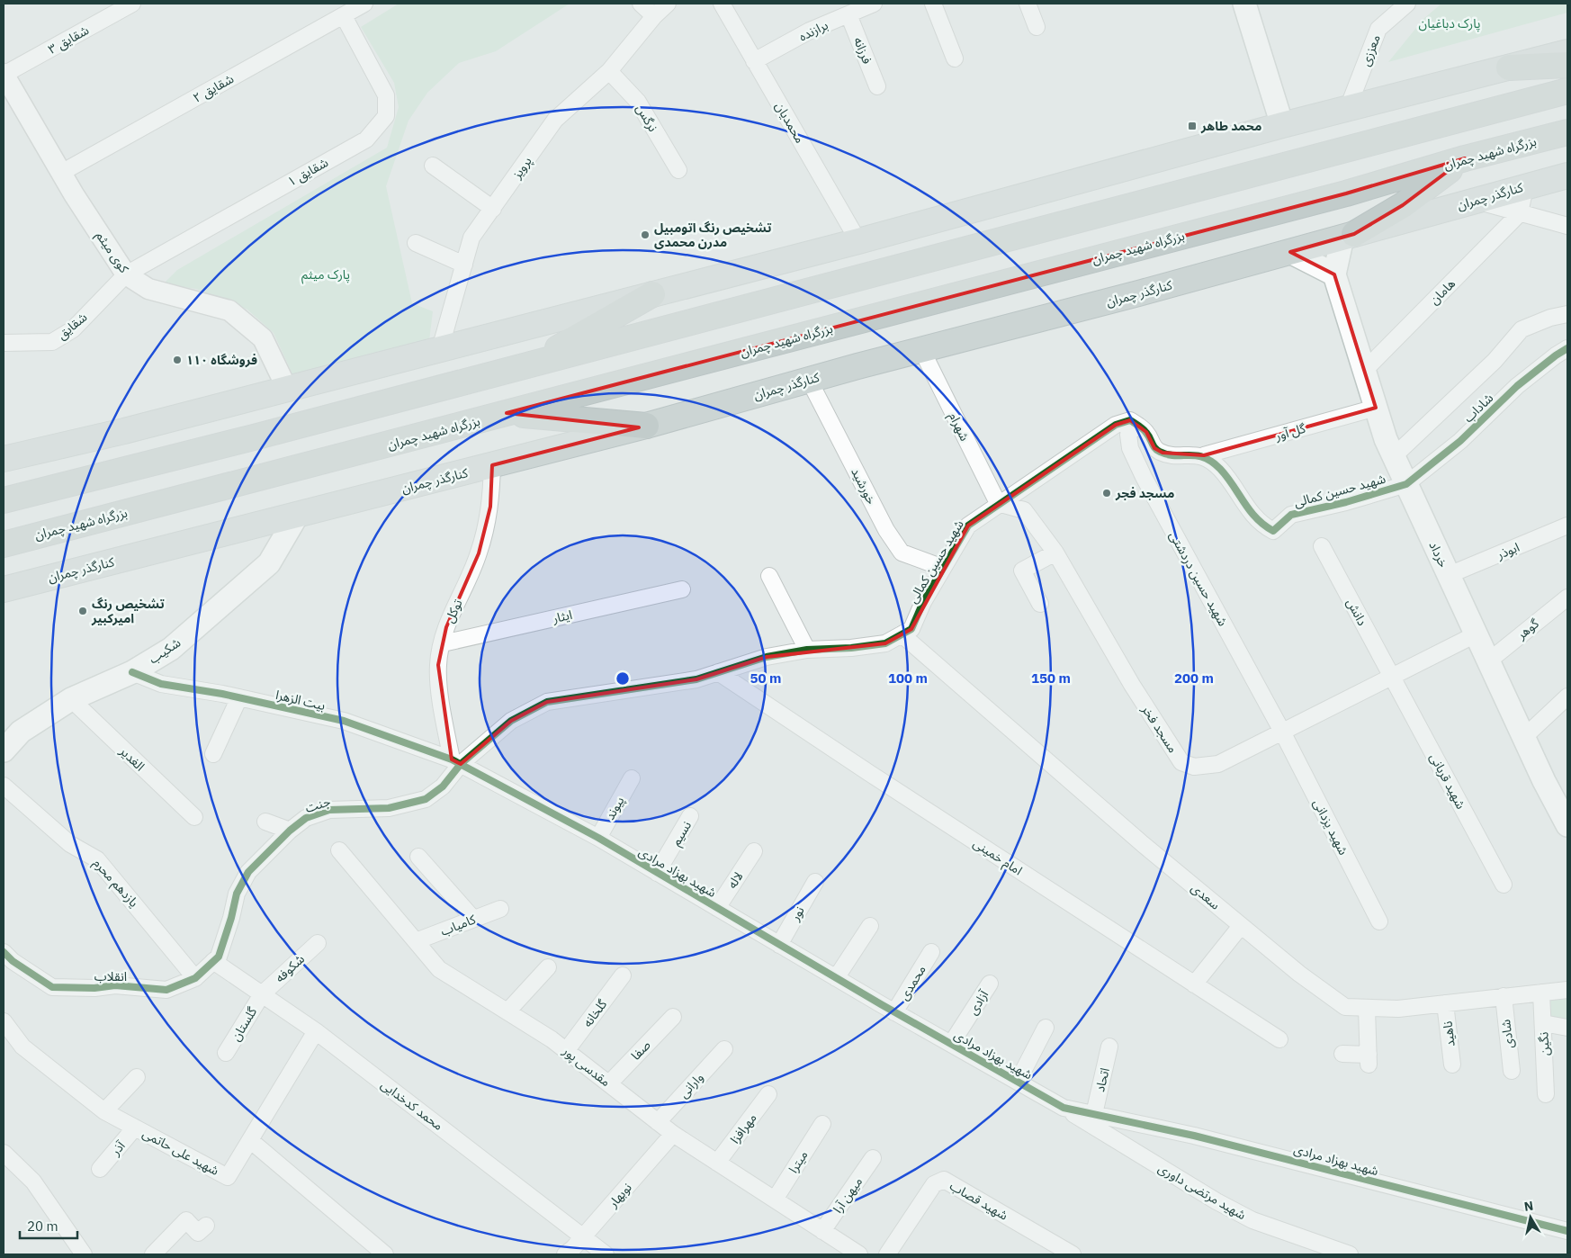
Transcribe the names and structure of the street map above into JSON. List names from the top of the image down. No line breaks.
{"streets":{"highway":["بزرگراه شهید چمران"],"main road":["کنارگذر چمران","خرداد","شکیب"],"street":["برازنده","شقایق ۳","فرزانه","معززی","شقایق ۲","نرگس","محمدیان","پرویز","شقایق ۱","کوی میثم","هامان","شقایق","شاداب","شهرام","گل آور","خورشید","شهید حسین کمالی","ابوذر","شهید حسین دردشتی","توکل","دانش","ایثار","گوهر","بیت الزهرا","مسجد فخر","الغدیر","شهید قربانی","جنت","پیوند","شهید یزدانی","نسیم","امام خمینی","شهید بهزاد مرادی","لاله","یازدهم محرم","سعدی","نور","کامیاب","شکوفه","انقلاب","محمدی","آزادی","گلخانه","گلستان","ناهید","شادی","نگین","صفا","مقدسی پور","اتحاد","وارانی","محمد کدخدایی","مهرافزا","آذر","شهید علی حاتمی","میترا","شهید مرتضی داوری","نوبهار","میهن آرا","شهید قصاب"]},"crossings":[["برازنده","فرزانه"],["برازنده","محمدیان"],["شقایق ۳","کوی میثم"],["شقایق ۲","شقایق ۱"],["شقایق ۲","کوی میثم"],["نرگس","پرویز"],["شقایق ۱","کوی میثم"],["شقایق ۱","شقایق"],["کنارگذر چمران","شهرام"],["کنارگذر چمران","خورشید"],["کنارگذر چمران","توکل"],["کنارگذر چمران","شکیب"],["کوی میثم","شقایق"],["هامان","خرداد"],["شاداب","شهید حسین کمالی"],["شاداب","خرداد"],["شهرام","شهید حسین کمالی"],["شهرام","مسجد فخر"],["گل آور","شهید حسین کمالی"],["گل آور","خرداد"],["خورشید","شهید حسین کمالی"],["شهید حسین کمالی","خرداد"],["شهید حسین کمالی","شهید حسین دردشتی"],["شهید حسین کمالی","توکل"],["شهید حسین کمالی","بیت الزهرا"],["شهید حسین کمالی","مسجد فخر"],["شهید حسین کمالی","جنت"],["شهید حسین کمالی","امام خمینی"],["شهید حسین کمالی","شهید بهزاد مرادی"],["شهید حسین کمالی","سعدی"],["ابوذر","خرداد"],["خرداد","گوهر"],["خرداد","مسجد فخر"],["شهید حسین دردشتی","مسجد فخر"],["شهید حسین دردشتی","شهید یزدانی"],["توکل","ایثار"],["توکل","بیت الزهرا"],["توکل","جنت"],["توکل","شهید بهزاد مرادی"],["دانش","مسجد فخر"],["دانش","شهید قربانی"],["شکیب","بیت الزهرا"],["شکیب","الغدیر"],["بیت الزهرا","جنت"],["بیت الزهرا","شهید بهزاد مرادی"],["مسجد فخر","شهید قربانی"],["مسجد فخر","شهید یزدانی"],["جنت","شهید بهزاد مرادی"],["جنت","انقلاب"],["جنت","محمد کدخدایی"],["پیوند","شهید بهزاد مرادی"],["نسیم","شهید بهزاد مرادی"],["شهید بهزاد مرادی","لاله"],["شهید بهزاد مرادی","نور"],["شهید بهزاد مرادی","محمدی"],["شهید بهزاد مرادی","آزادی"],["شهید بهزاد مرادی","اتحاد"],["شهید بهزاد مرادی","شهید مرتضی داوری"],["یازدهم محرم","انقلاب"],["سعدی","ناهید"],["سعدی","شادی"],["سعدی","نگین"],["کامیاب","مقدسی پور"],["شکوفه","گلستان"],["شکوفه","محمد کدخدایی"],["انقلاب","محمد کدخدایی"],["گلخانه","مقدسی پور"],["گلستان","محمد کدخدایی"],["صفا","مقدسی پور"],["مقدسی پور","وارانی"],["مقدسی پور","مهرافزا"],["مقدسی پور","میترا"],["مقدسی پور","نوبهار"],["مقدسی پور","میهن آرا"],["محمد کدخدایی","شهید علی حاتمی"],["محمد کدخدایی","نوبهار"],["آذر","شهید علی حاتمی"]],"parks":["پارک دباغیان","پارک میثم"],"places":{"transit":["محمد طاهر"],"other":["تشخیص رنگ اتومبیل مدرن محمدی","فروشگاه ۱۱۰","مسجد فجر","تشخیص رنگ امیرکبیر"]},"scale_bar":"20 m","north":"top","rings":["50 m","100 m","150 m","200 m"]}
